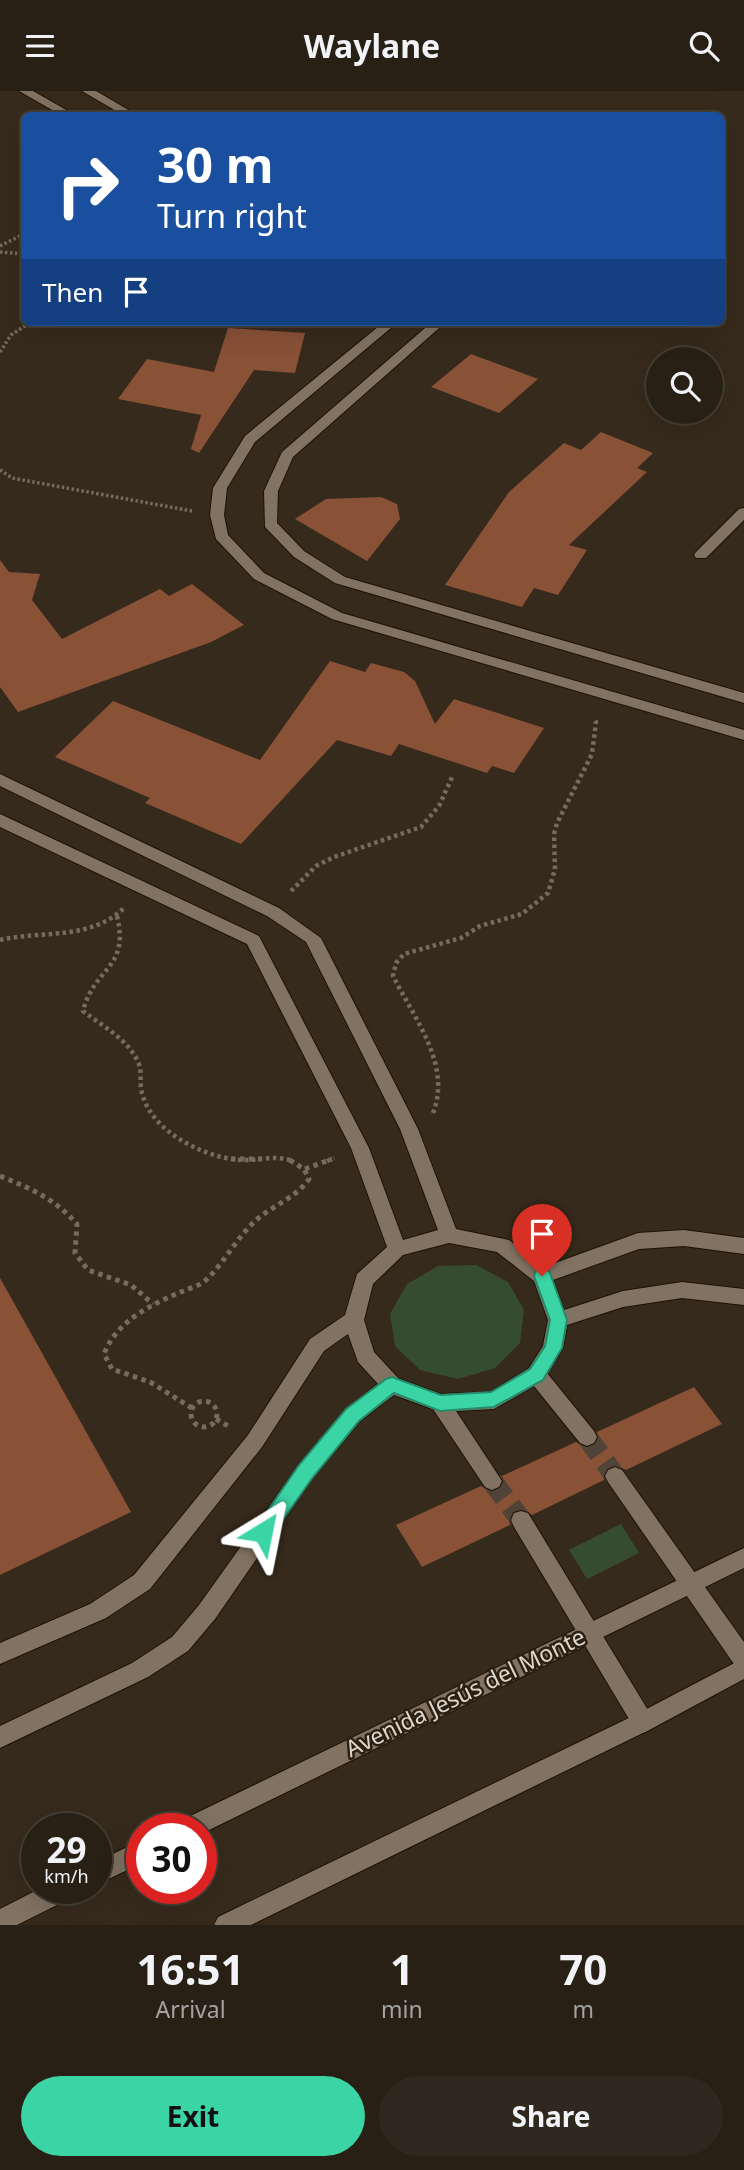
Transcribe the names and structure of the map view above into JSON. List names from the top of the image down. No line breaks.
{"streets":{"street":["Avenida Jesús del Monte"]},"page":{"header":"Waylane","turn":["30 m","Turn right"],"then":"Then","speed":"29 km/h","limit":"30","eta":["16:51","Arrival","1","min","70","m"],"buttons":["Exit","Share"]}}
